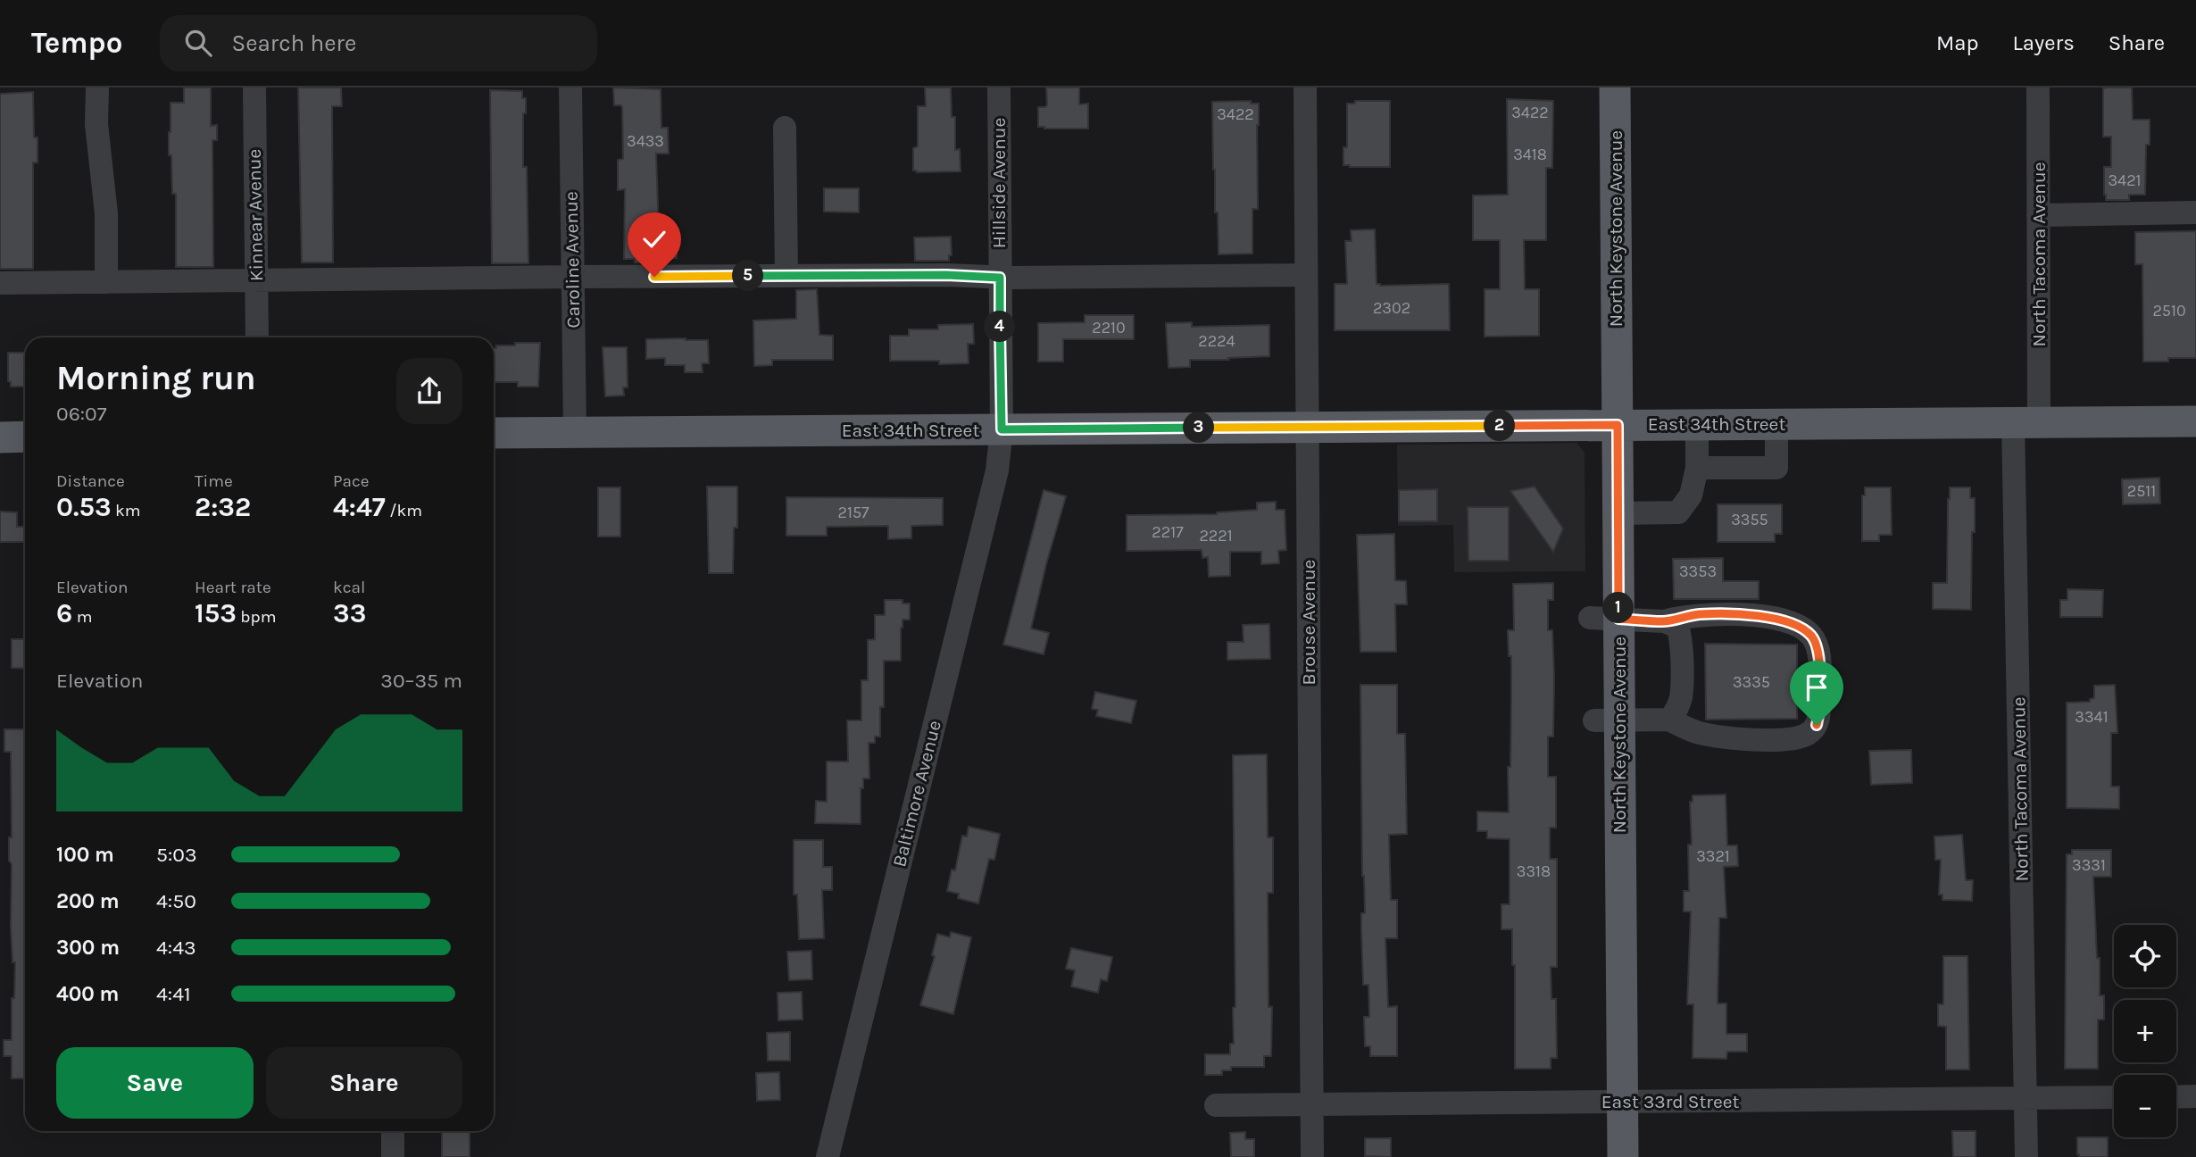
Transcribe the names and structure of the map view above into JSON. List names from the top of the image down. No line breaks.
{"streets":{"main road":["North Keystone Avenue","East 34th Street"],"street":["Hillside Avenue","Kinnear Avenue","North Tacoma Avenue","Caroline Avenue","Brouse Avenue","Baltimore Avenue","East 33rd Street"]},"crossings":[["Hillside Avenue","East 34th Street"],["Hillside Avenue","Baltimore Avenue"],["North Keystone Avenue","East 34th Street"],["North Keystone Avenue","East 33rd Street"],["North Tacoma Avenue","East 34th Street"],["North Tacoma Avenue","East 33rd Street"],["Caroline Avenue","East 34th Street"],["East 34th Street","Brouse Avenue"],["East 34th Street","Baltimore Avenue"],["Brouse Avenue","East 33rd Street"]],"house_numbers":["3422","3422","3433","3418","3421","2302","2510","2210","2224","2511","2157","3355","2217","2221","3353","3335","3341","3321","3331","3318"],"page":{"header":"Tempo","search":"Search here","nav":["Map","Layers","Share"],"pins":["5","4","2","3","1"],"heading":["Morning run","06:07"],"stats":[["Distance","0.53 km"],["Time","2:32"],["Pace","4:47 /km"],["Elevation","6 m"],["Heart rate","153 bpm"],["kcal","33"]],"chart":["Elevation","30–35 m"],"list":[{"name":"100 m","note":"5:03"},{"name":"200 m","note":"4:50"},{"name":"300 m","note":"4:43"},{"name":"400 m","note":"4:41"}],"map_buttons":["+","−"],"buttons":["Save","Share"]}}
